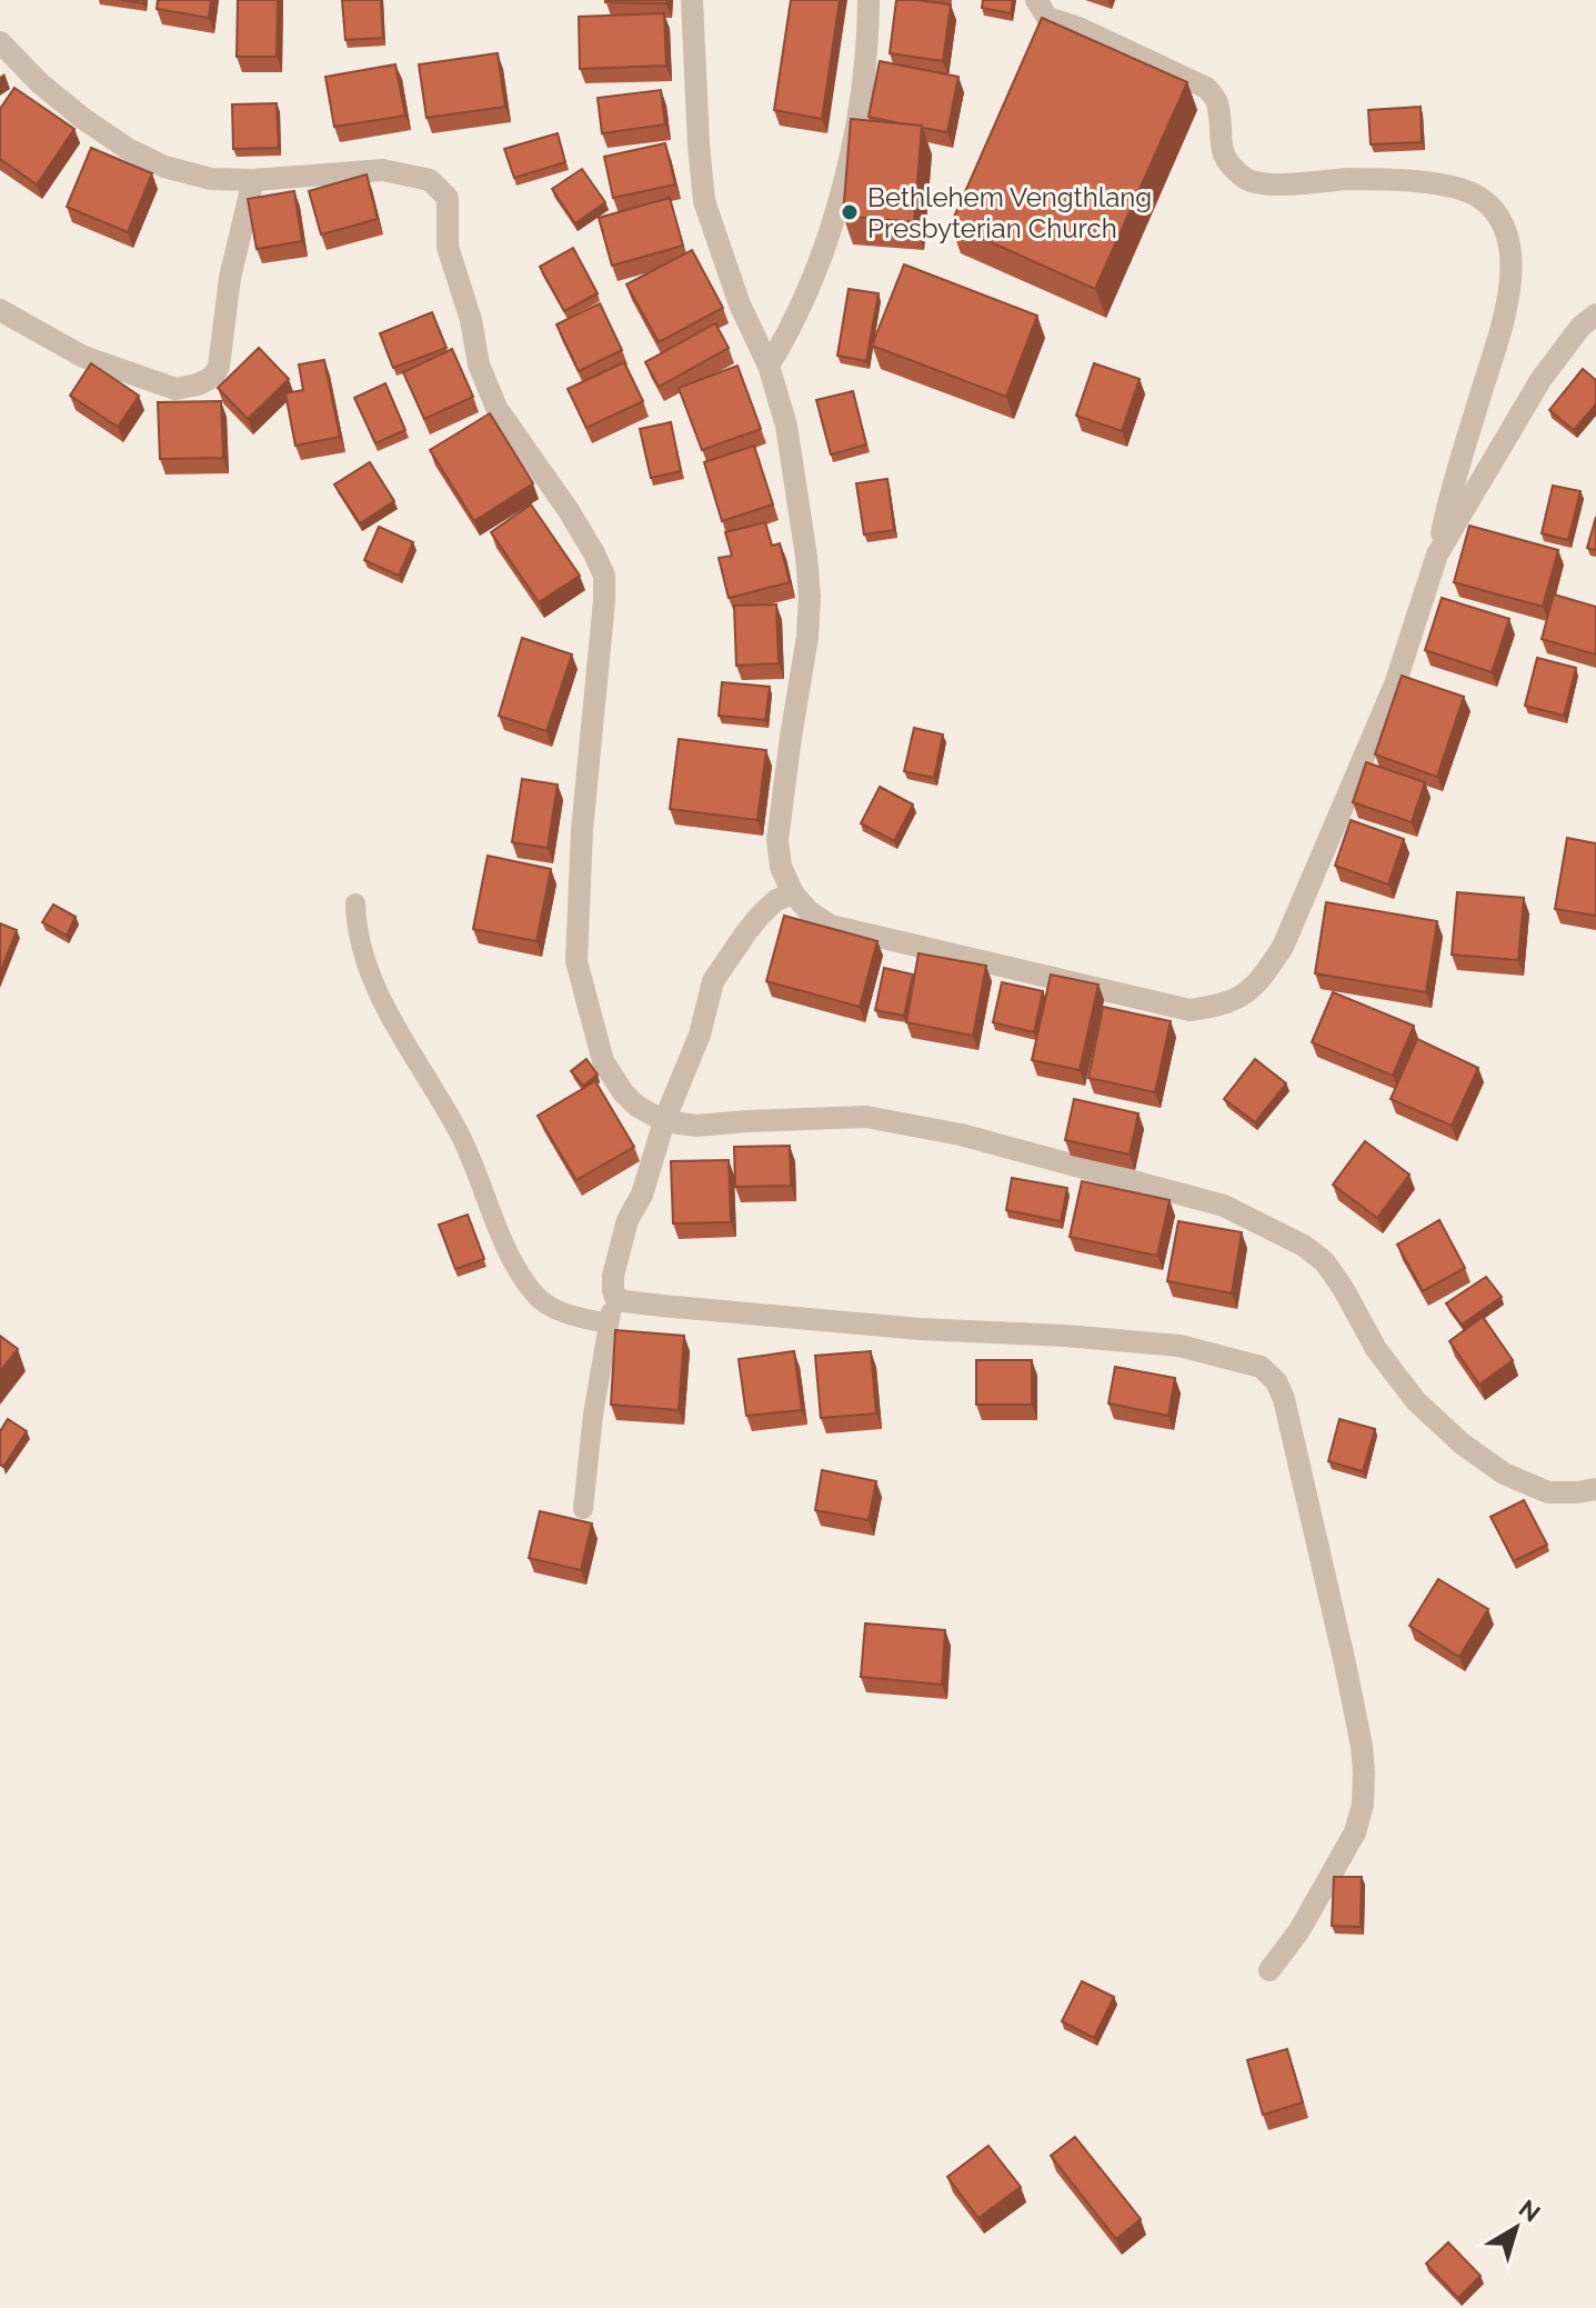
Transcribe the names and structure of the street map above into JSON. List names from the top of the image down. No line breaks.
{"places":["Bethlehem Vengthlang Presbyterian Church"],"north":"top right"}
